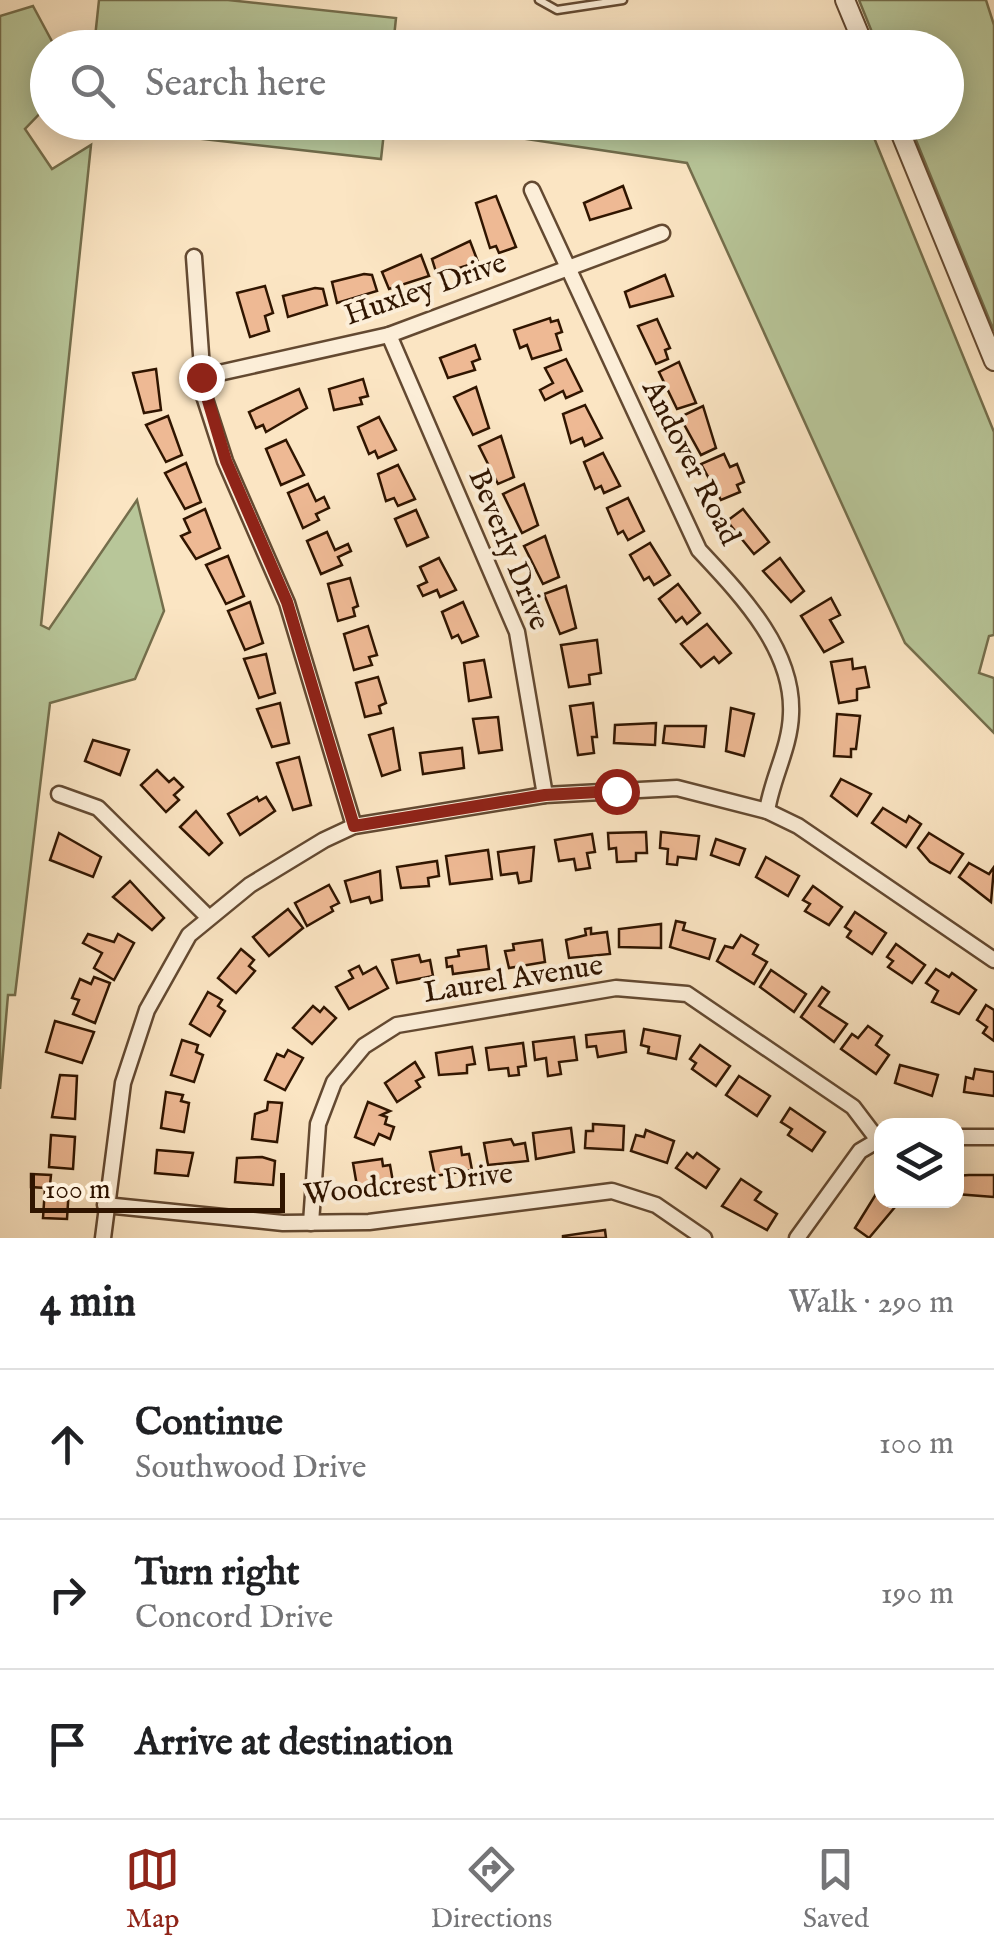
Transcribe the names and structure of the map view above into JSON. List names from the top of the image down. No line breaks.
{"streets":{"street":["Huxley Drive","Andover Road","Beverly Drive","Laurel Avenue","Woodcrest Drive"]},"crossings":[["Huxley Drive","Andover Road"],["Huxley Drive","Beverly Drive"],["Laurel Avenue","Woodcrest Drive"]],"scale_bar":"100 m","page":{"search":"Search here","scale":"100 m","heading":["4 min","Walk · 290 m"],"list":[["Continue","Southwood Drive","100 m"],["Turn right","Concord Drive","190 m"],"Arrive at destination"],"nav":["Map","Directions","Saved"]}}
